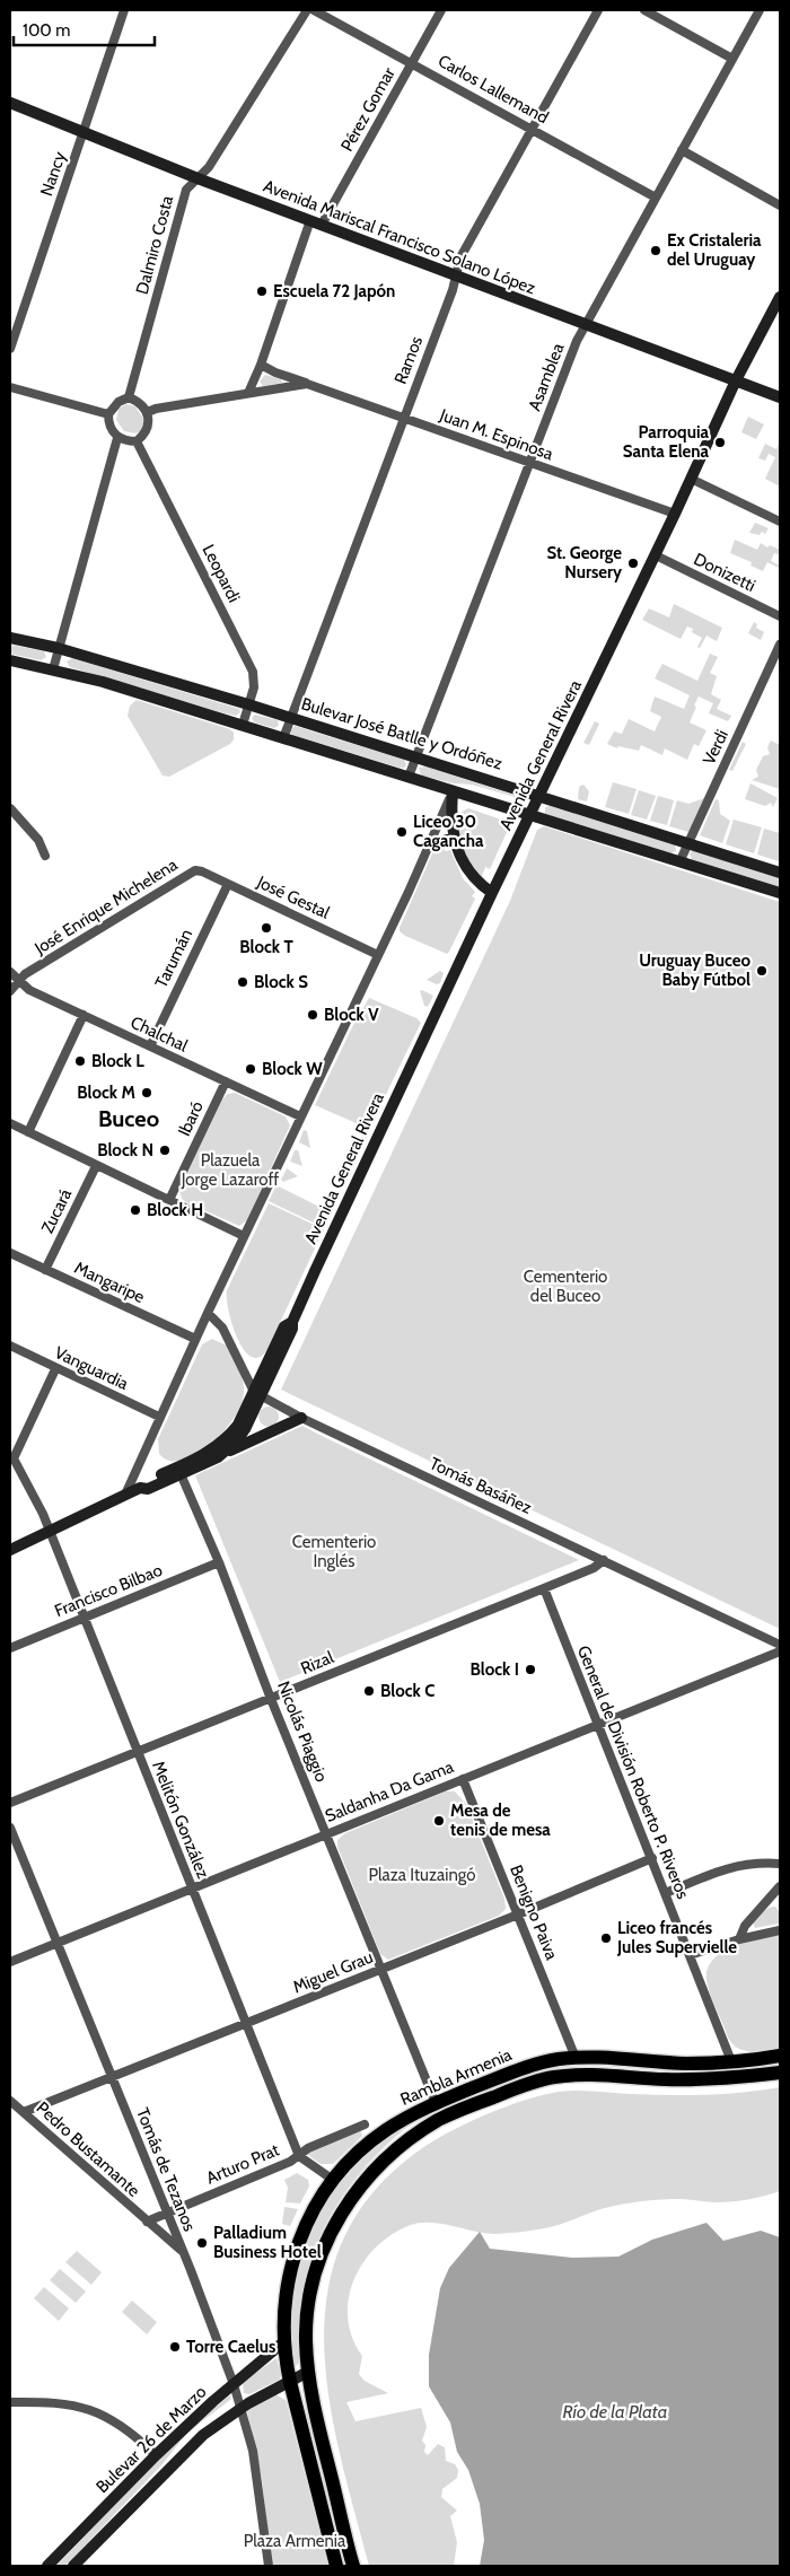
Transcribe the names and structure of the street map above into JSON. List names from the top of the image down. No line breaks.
{"streets":{"main road":["Avenida Mariscal Francisco Solano López","Bulevar José Batlle y Ordóñez","Avenida General Rivera","Rambla Armenia","Bulevar 26 de Marzo"],"street":["Carlos Lallemand","Pérez Gomar","Nancy","Dalmiro Costa","Ramos","Asamblea","Juan M. Espinosa","Donizetti","Leopardi","Verdi","José Gestal","José Enrique Michelena","Tarumán","Chalchal","Ibaró","Zucará","Mangaripe","Vanguardia","Tomás Basáñez","Francisco Bilbao","Rizal","Nicolás Piaggio","General de División Roberto P. Riveros","Saldanha Da Gama","Melitón González","Benigno Paiva","Miguel Grau","Pedro Bustamante","Arturo Prat","Tomás de Tezanos"]},"crossings":[["Carlos Lallemand","Pérez Gomar"],["Carlos Lallemand","Ramos"],["Carlos Lallemand","Asamblea"],["Pérez Gomar","Avenida Mariscal Francisco Solano López"],["Nancy","Avenida Mariscal Francisco Solano López"],["Avenida Mariscal Francisco Solano López","Dalmiro Costa"],["Avenida Mariscal Francisco Solano López","Ramos"],["Avenida Mariscal Francisco Solano López","Asamblea"],["Avenida Mariscal Francisco Solano López","Avenida General Rivera"],["Dalmiro Costa","Juan M. Espinosa"],["Dalmiro Costa","Leopardi"],["Ramos","Juan M. Espinosa"],["Ramos","Bulevar José Batlle y Ordóñez"],["Asamblea","Juan M. Espinosa"],["Asamblea","Bulevar José Batlle y Ordóñez"],["Juan M. Espinosa","Leopardi"],["Juan M. Espinosa","Avenida General Rivera"],["Donizetti","Avenida General Rivera"],["Leopardi","Bulevar José Batlle y Ordóñez"],["Bulevar José Batlle y Ordóñez","Verdi"],["Bulevar José Batlle y Ordóñez","Avenida General Rivera"],["Avenida General Rivera","Tomás Basáñez"],["Avenida General Rivera","Nicolás Piaggio"],["Avenida General Rivera","Melitón González"],["José Gestal","José Enrique Michelena"],["José Gestal","Tarumán"],["José Enrique Michelena","Chalchal"],["Tarumán","Chalchal"],["Chalchal","Ibaró"],["Zucará","Mangaripe"],["Tomás Basáñez","Rizal"],["Francisco Bilbao","Nicolás Piaggio"],["Francisco Bilbao","Melitón González"],["Rizal","Nicolás Piaggio"],["Rizal","General de División Roberto P. Riveros"],["Rizal","Melitón González"],["Nicolás Piaggio","Saldanha Da Gama"],["Nicolás Piaggio","Miguel Grau"],["Nicolás Piaggio","Rambla Armenia"],["General de División Roberto P. Riveros","Saldanha Da Gama"],["General de División Roberto P. Riveros","Miguel Grau"],["General de División Roberto P. Riveros","Rambla Armenia"],["Saldanha Da Gama","Melitón González"],["Saldanha Da Gama","Benigno Paiva"],["Saldanha Da Gama","Tomás de Tezanos"],["Melitón González","Miguel Grau"],["Melitón González","Arturo Prat"],["Benigno Paiva","Miguel Grau"],["Benigno Paiva","Rambla Armenia"],["Miguel Grau","Pedro Bustamante"],["Miguel Grau","Tomás de Tezanos"],["Rambla Armenia","Bulevar 26 de Marzo"],["Pedro Bustamante","Tomás de Tezanos"],["Arturo Prat","Tomás de Tezanos"],["Tomás de Tezanos","Bulevar 26 de Marzo"]],"districts":["Buceo"],"water":["Río de la Plata"],"parks":["Plazuela Jorge Lazaroff","Cementerio del Buceo","Cementerio Inglés","Plaza Ituzaingó","Plaza Armenia"],"places":["Ex Cristaleria del Uruguay","Escuela 72 Japón","Parroquia Santa Elena","St. George Nursery","Liceo 30 Cagancha","Block T","Uruguay Buceo Baby Fútbol","Block S","Block V","Block L","Block W","Block M","Block N","Block H","Block I","Block C","Mesa de tenis de mesa","Liceo francés Jules Supervielle","Palladium Business Hotel","Torre Caelus"],"scale_bar":"100 m"}
